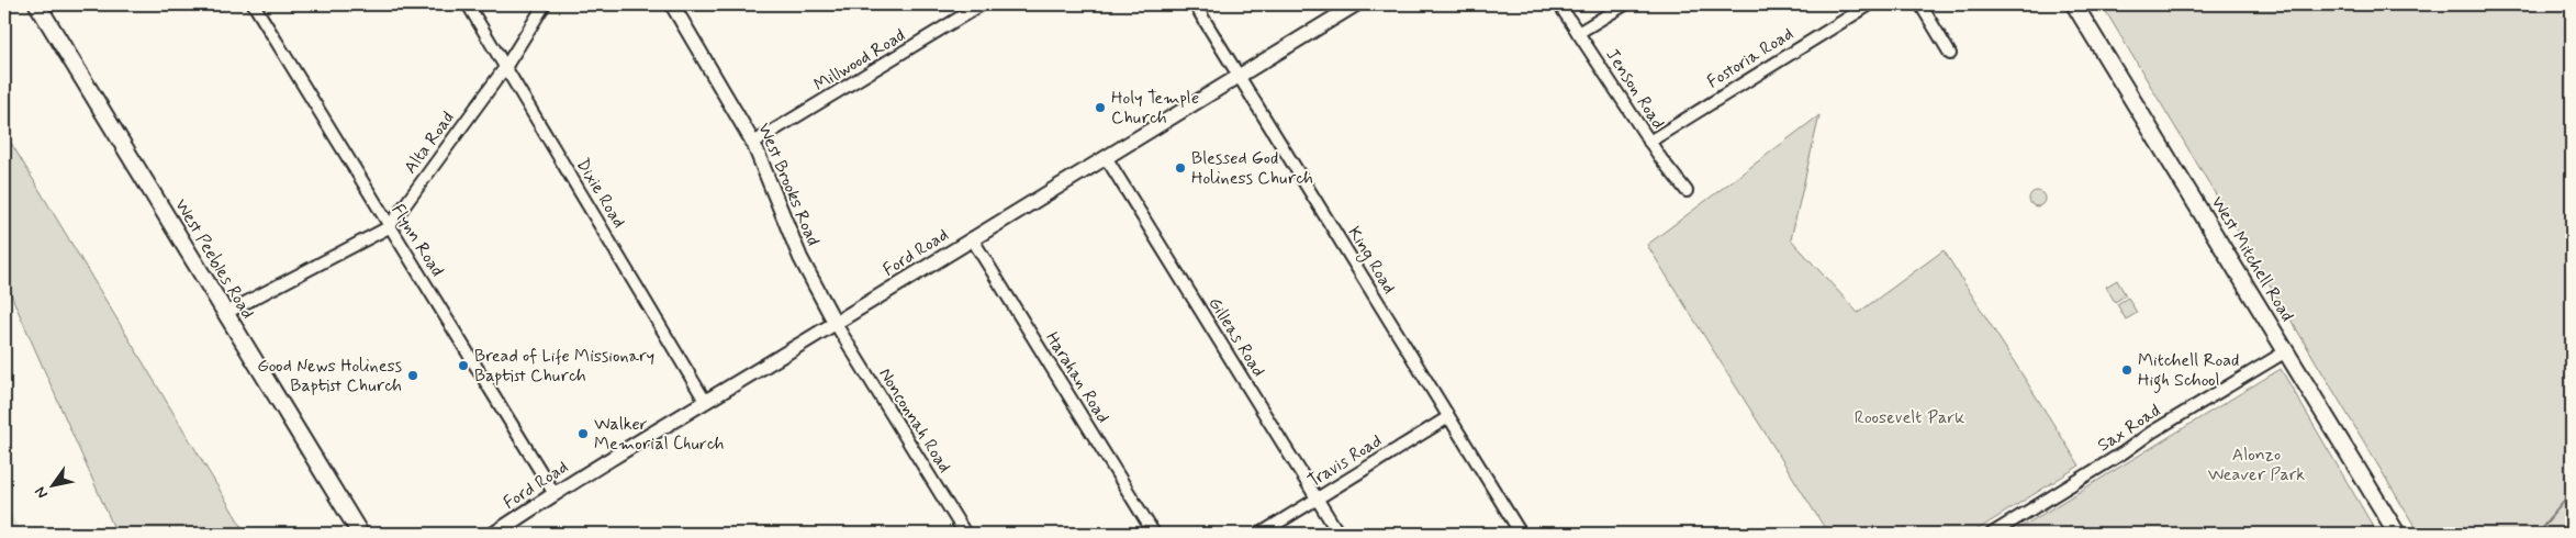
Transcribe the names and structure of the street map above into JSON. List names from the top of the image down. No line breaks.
{"streets":{"main road":["West Peebles Road","West Mitchell Road"],"street":["Fostoria Road","Millwood Road","Jenson Road","Alta Road","West Brooks Road","Dixie Road","Flynn Road","Ford Road","King Road","Gilleas Road","Harahan Road","Nonconnah Road","Sax Road","Travis Road"]},"crossings":[["Fostoria Road","Jenson Road"],["Millwood Road","West Brooks Road"],["Alta Road","Dixie Road"],["Alta Road","Flynn Road"],["Alta Road","West Peebles Road"],["West Brooks Road","Ford Road"],["West Brooks Road","Nonconnah Road"],["Dixie Road","Ford Road"],["Flynn Road","Ford Road"],["Ford Road","King Road"],["Ford Road","Gilleas Road"],["Ford Road","Harahan Road"],["Ford Road","Nonconnah Road"],["West Mitchell Road","Sax Road"],["King Road","Travis Road"],["Gilleas Road","Travis Road"]],"parks":["Roosevelt Park","Alonzo Weaver Park"],"places":["Holy Temple Church","Blessed God Holiness Church","Bread of Life Missionary Baptist Church","Mitchell Road High School","Good News Holiness Baptist Church","Walker Memorial Church"],"north":"bottom left"}
